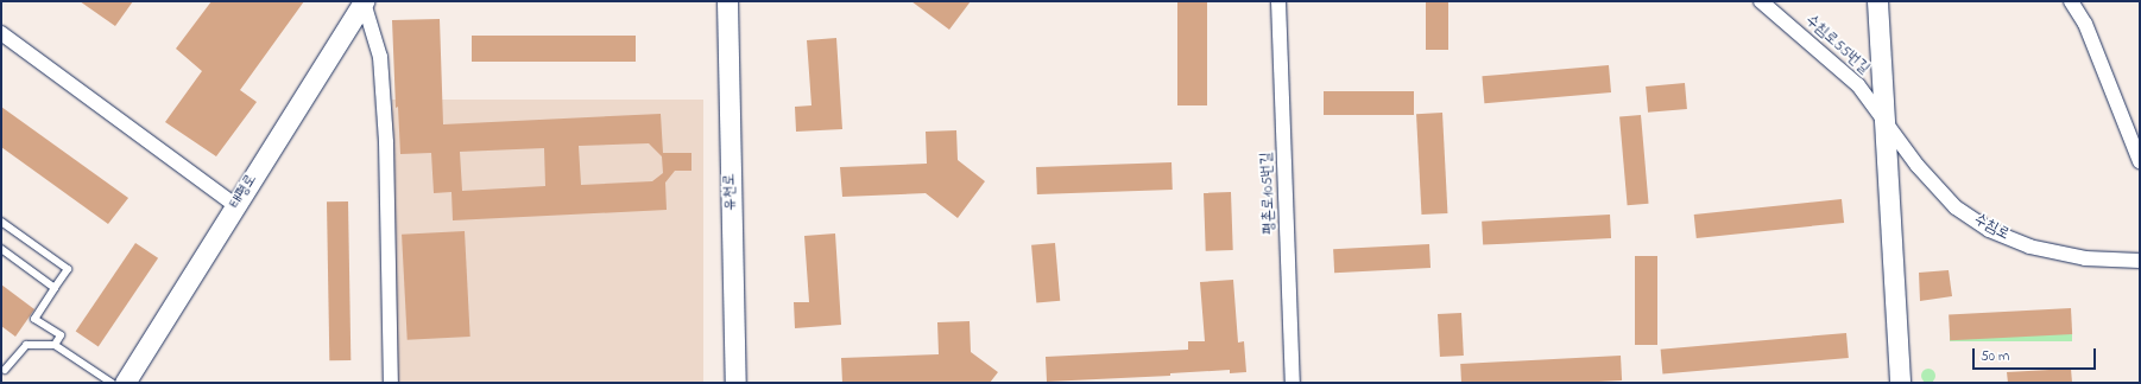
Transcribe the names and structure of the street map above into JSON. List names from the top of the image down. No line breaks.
{"streets":{"main road":["태평로","유천로"],"street":["수침로55번길","평촌로105번길","수침로"]},"crossings":[["수침로55번길","수침로"]],"scale_bar":"50 m"}
